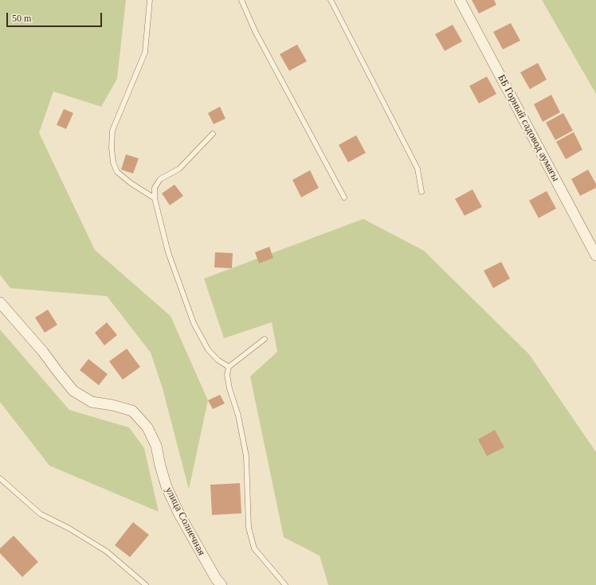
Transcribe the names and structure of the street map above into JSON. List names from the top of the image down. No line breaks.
{"streets":{"street":["ББ Горный садовод аумағы","улица Солнечная"]},"scale_bar":"50 m"}
